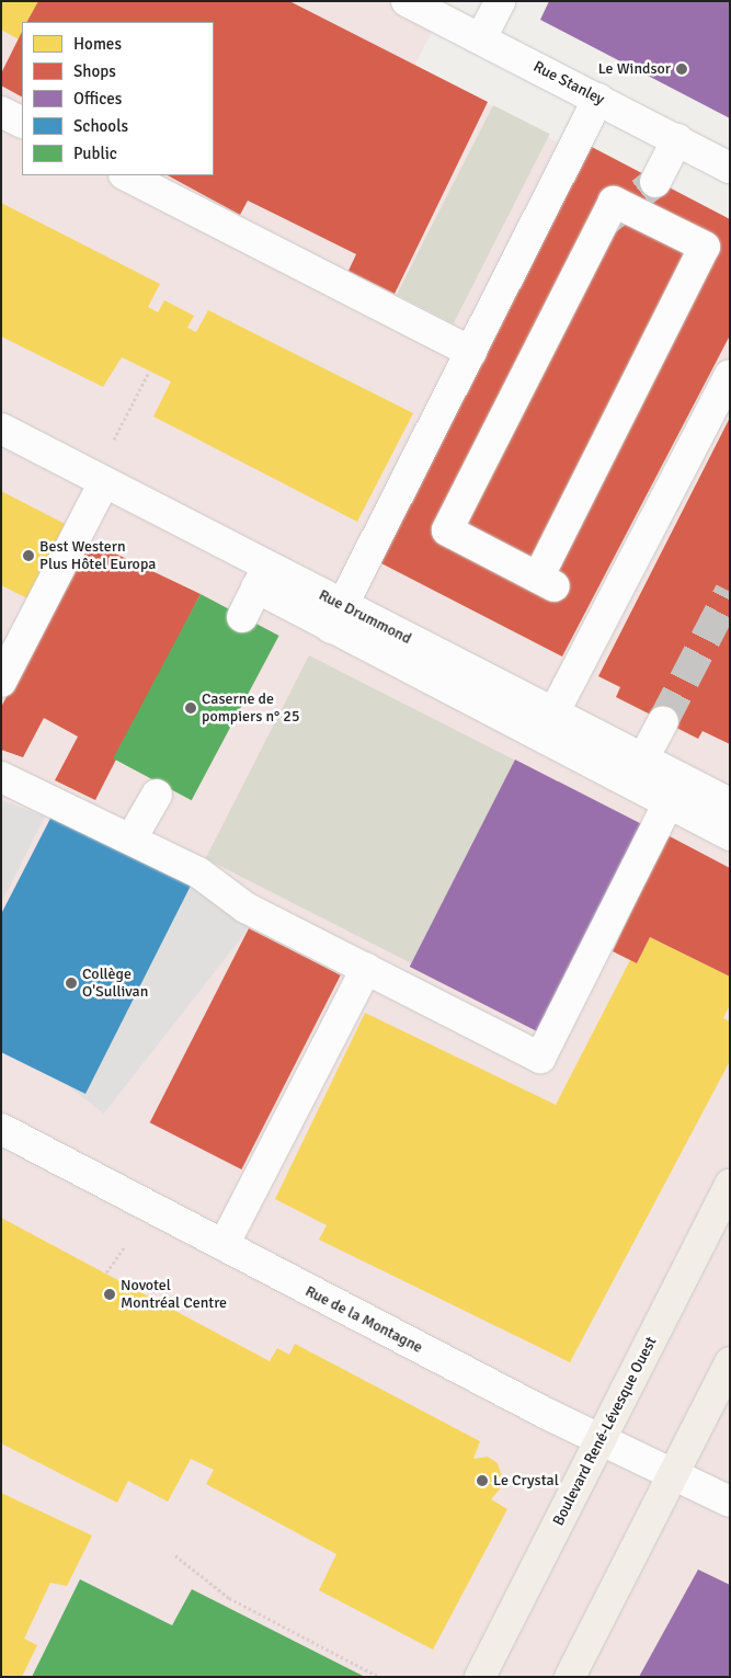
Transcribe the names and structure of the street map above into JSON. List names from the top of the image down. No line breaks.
{"streets":{"main road":["Boulevard René-Lévesque Ouest"],"street":["Rue Stanley","Rue Drummond","Rue de la Montagne"]},"crossings":[["Rue de la Montagne","Boulevard René-Lévesque Ouest"]],"places":["Le Windsor","Best Western Plus Hôtel Europa","Caserne de pompiers n° 25","Collège O'Sullivan","Novotel Montréal Centre","Le Crystal"],"legend":["Homes","Shops","Offices","Schools","Public"]}
